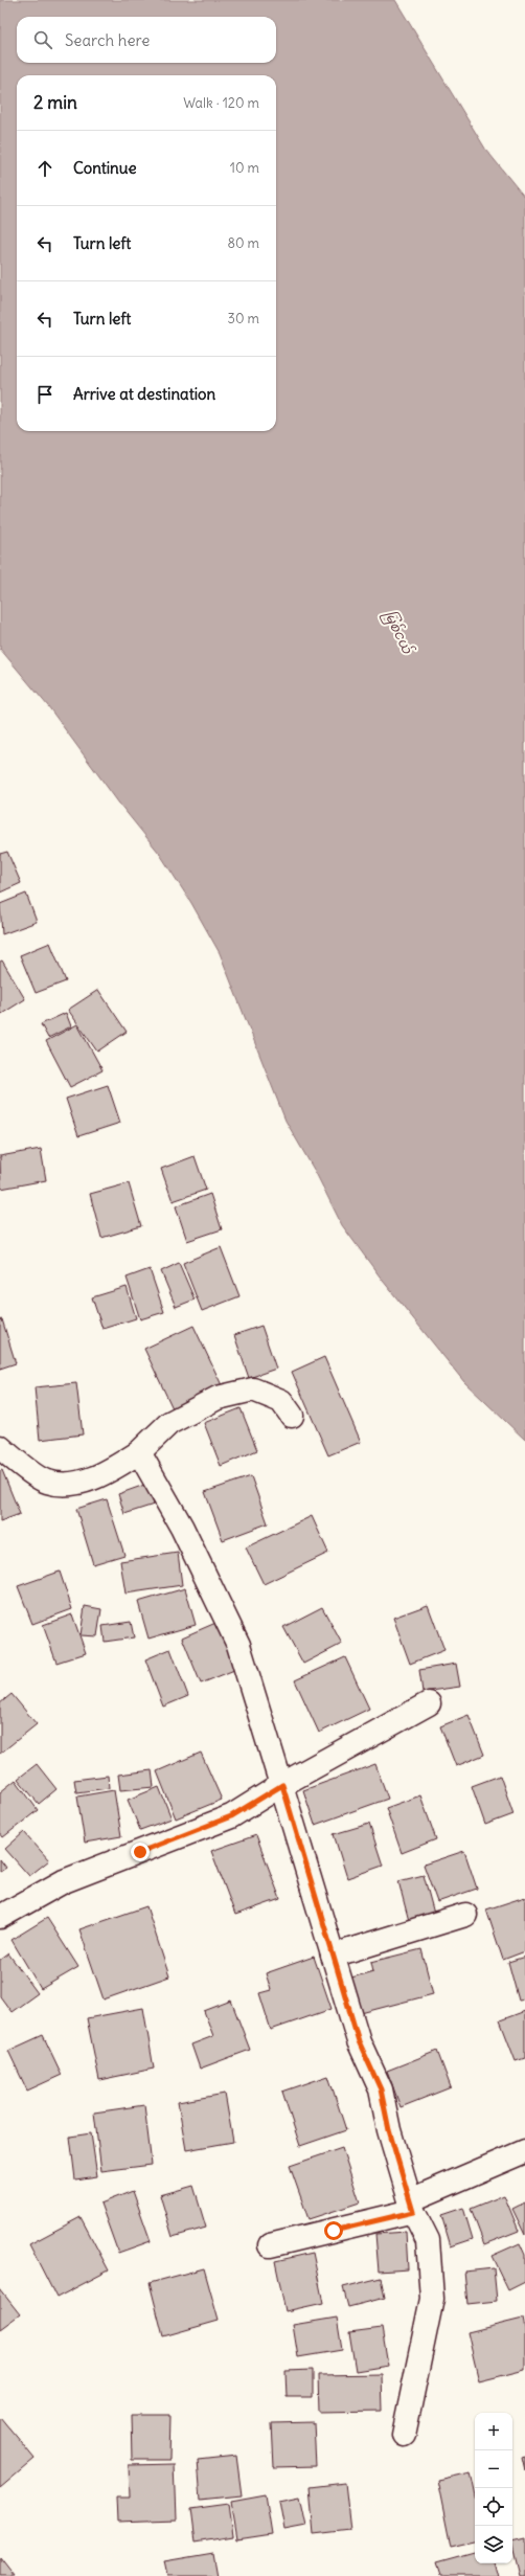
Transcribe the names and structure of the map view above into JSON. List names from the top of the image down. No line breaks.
{"water":["မြစ်ငယ်"],"page":{"search":"Search here","heading":["2 min","Walk · 120 m"],"list":[["Continue","10 m"],["Turn left","80 m"],["Turn left","30 m"],"Arrive at destination"],"map_buttons":["+","−"]}}
